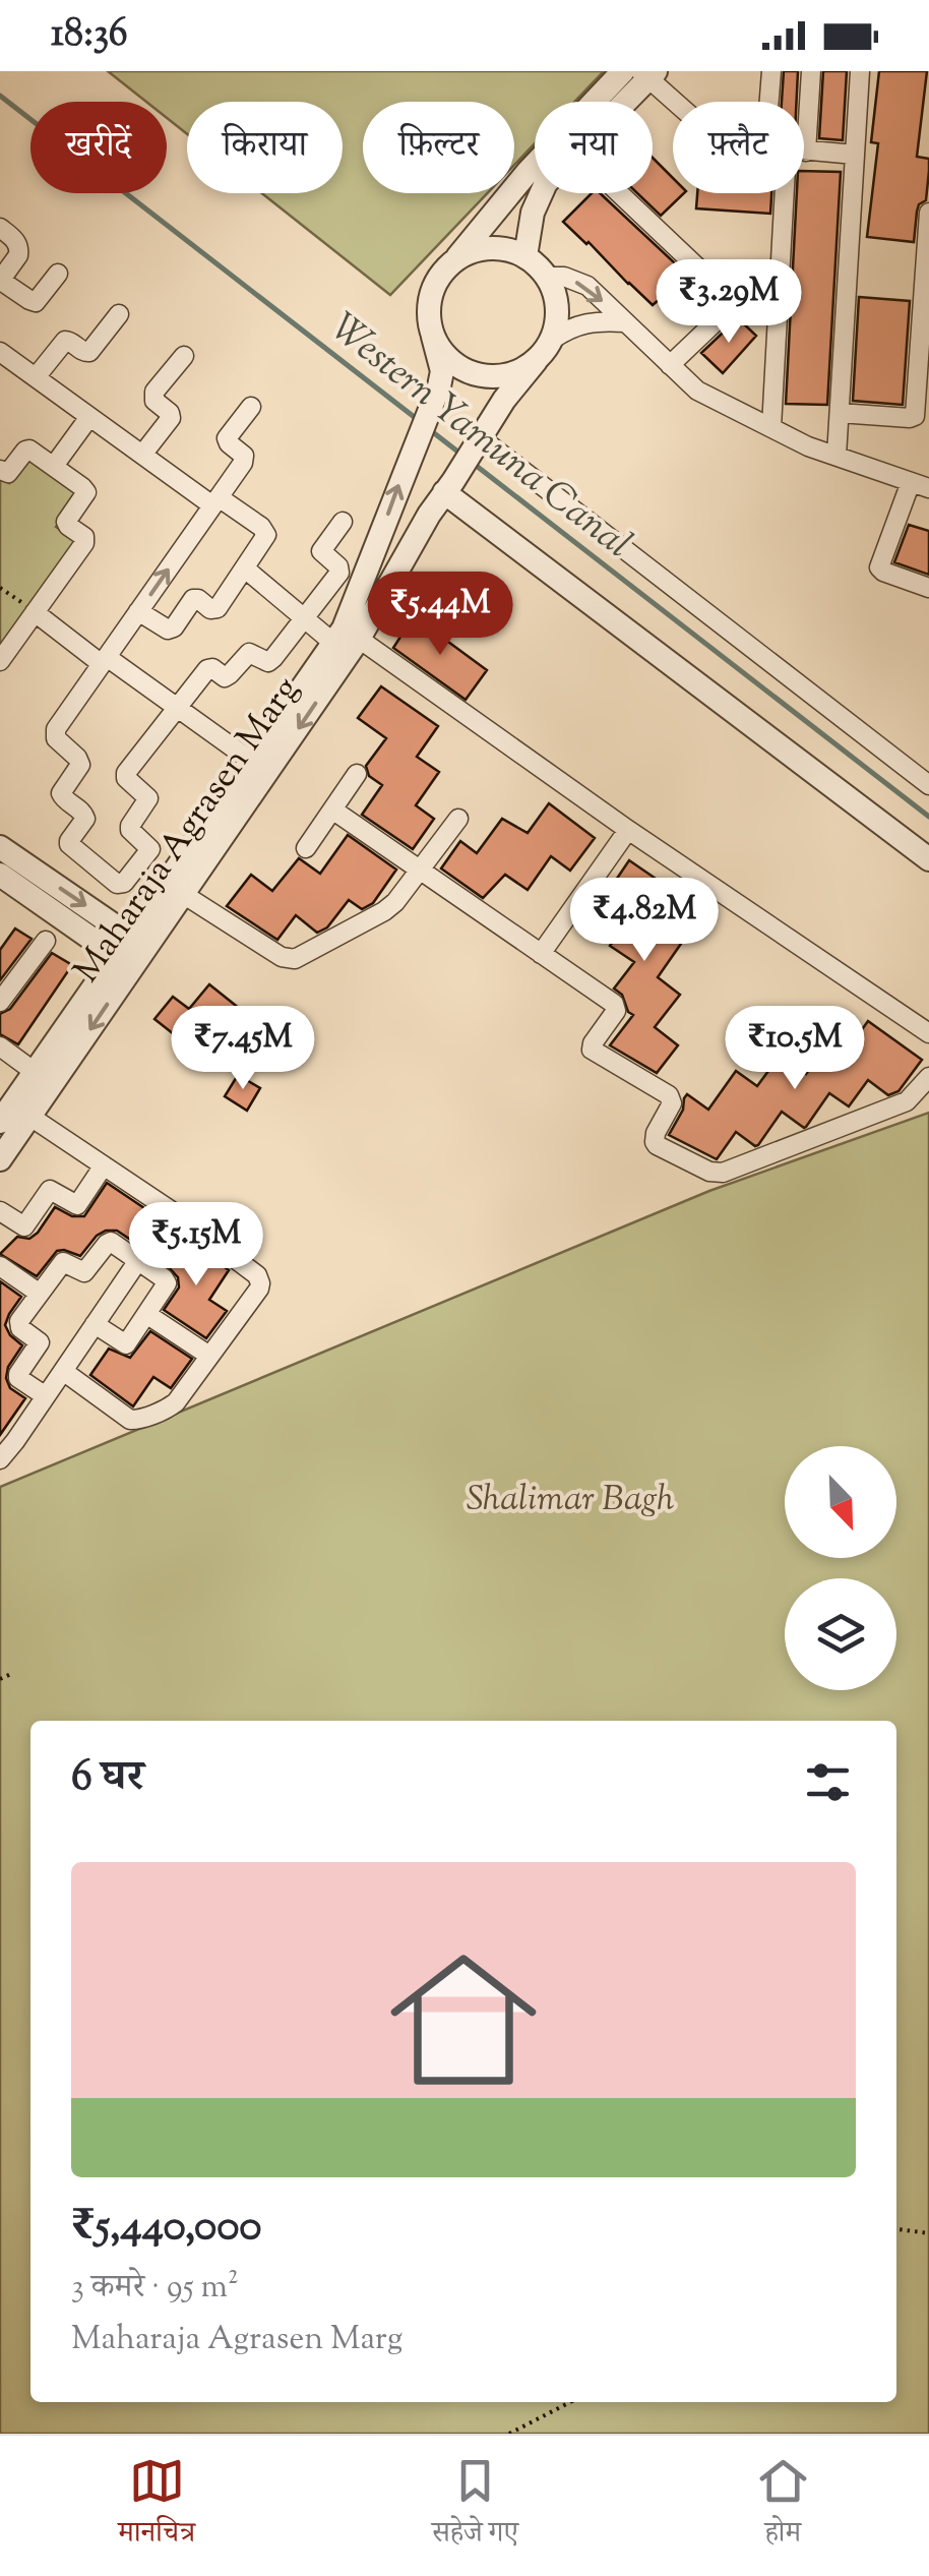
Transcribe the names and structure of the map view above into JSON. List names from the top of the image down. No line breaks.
{"streets":{"street":["Maharaja Agrasen Marg"]},"water":["Western Yamuna Canal"],"parks":["Shalimar Bagh"],"north":"bottom right","page":{"status":"18:36","chip":["खरीदें","किराया","फ़िल्टर","नया","फ़्लैट"],"price":["₹3.29M","₹5.44M","₹4.82M","₹7.45M","₹10.5M","₹5.15M"],"heading":"6 घर","list":[{"name":"₹5,440,000","note":"3 कमरे · 95 m² · Maharaja Agrasen Marg"}],"tabs":["मानचित्र","सहेजे गए","होम"]}}
